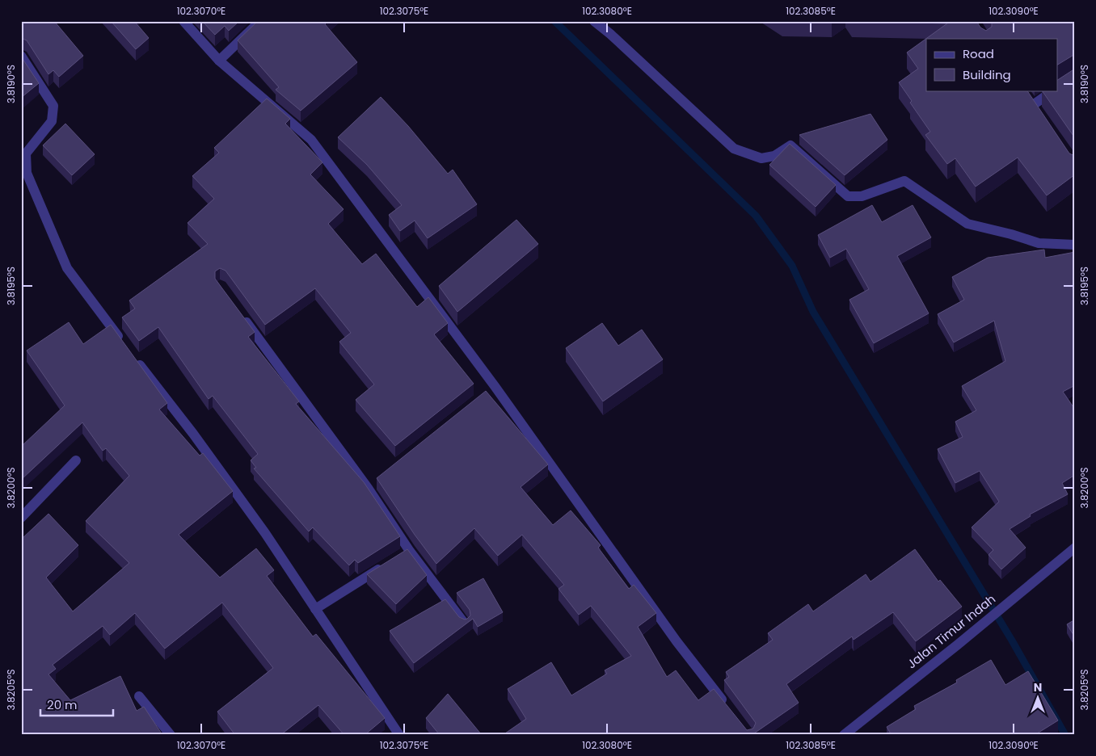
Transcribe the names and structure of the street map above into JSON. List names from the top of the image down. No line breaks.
{"streets":{"street":["Jalan Timur Indah"]},"legend":["Road","Building"],"scale_bar":"20 m","north":"top","coordinates":["102.3070°E","102.3075°E","102.3080°E","102.3085°E","102.3090°E","3.8190°S","3.8195°S","3.8200°S","3.8205°S"]}
